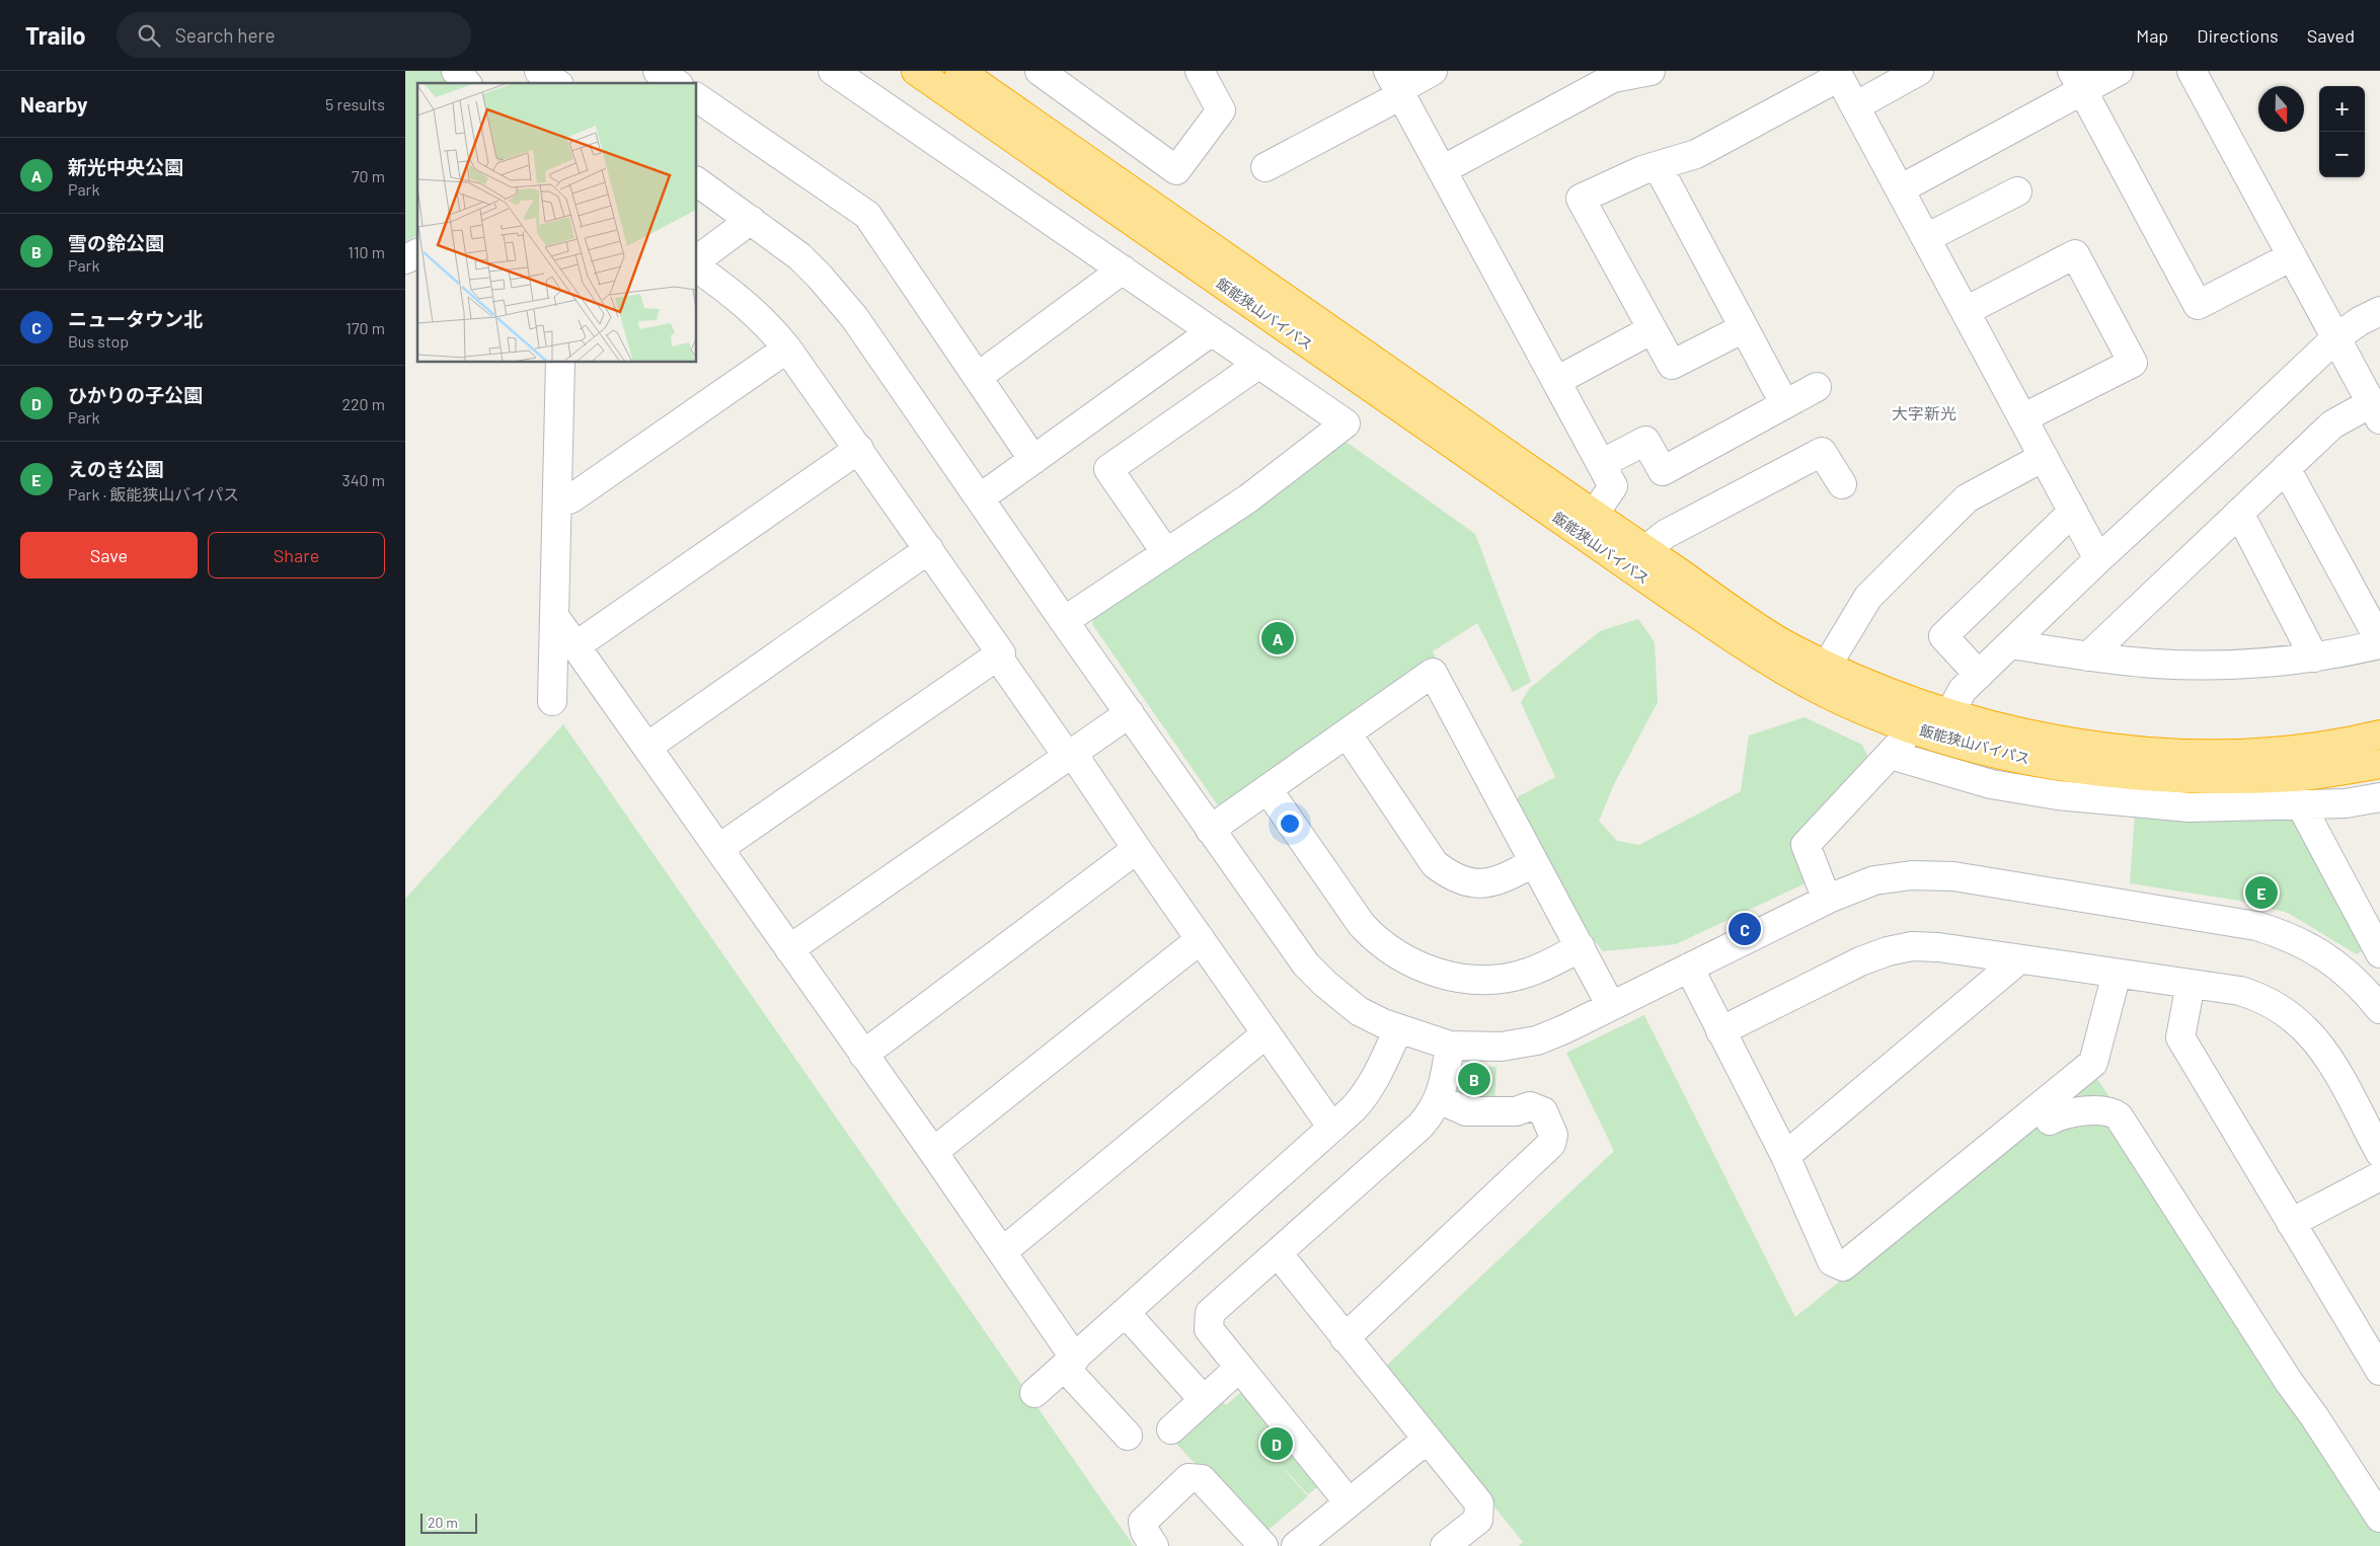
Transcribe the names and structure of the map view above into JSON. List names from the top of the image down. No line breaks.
{"streets":{"highway":["飯能狭山バイパス"]},"districts":["大字新光"],"scale_bar":"20 m","north":"bottom","page":{"header":"Trailo","search":"Search here","nav":["Map","Directions","Saved"],"heading":["Nearby","5 results"],"map_buttons":["+","−"],"list":[{"mark":"A","name":"新光中央公園","note":"Park","value":"70 m"},{"mark":"B","name":"雪の鈴公園","note":"Park","value":"110 m"},{"mark":"C","name":"ニュータウン北","note":"Bus stop","value":"170 m"},{"mark":"D","name":"ひかりの子公園","note":"Park","value":"220 m"},{"mark":"E","name":"えのき公園","note":"Park · 飯能狭山バイパス","value":"340 m"}],"buttons":["Save","Share"],"pins":["A","E","C","B","D"],"scale":"20 m"}}
